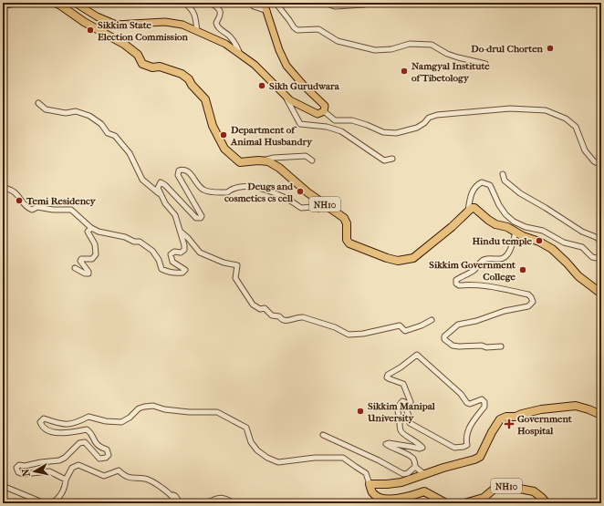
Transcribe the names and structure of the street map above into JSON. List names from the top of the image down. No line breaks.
{"streets":{"highway":["NH10"]},"places":{"other":["Sikkim State Election Commission","Do-drul Chorten","Namgyal Institute of Tibetology","Sikh Gurudwara","Department of Animal Husbandry","Deugs and cosmetics cs cell","Temi Residency","Hindu temple","Sikkim Government College","Sikkim Manipal University"],"health":["Government Hospital"]},"north":"left"}
